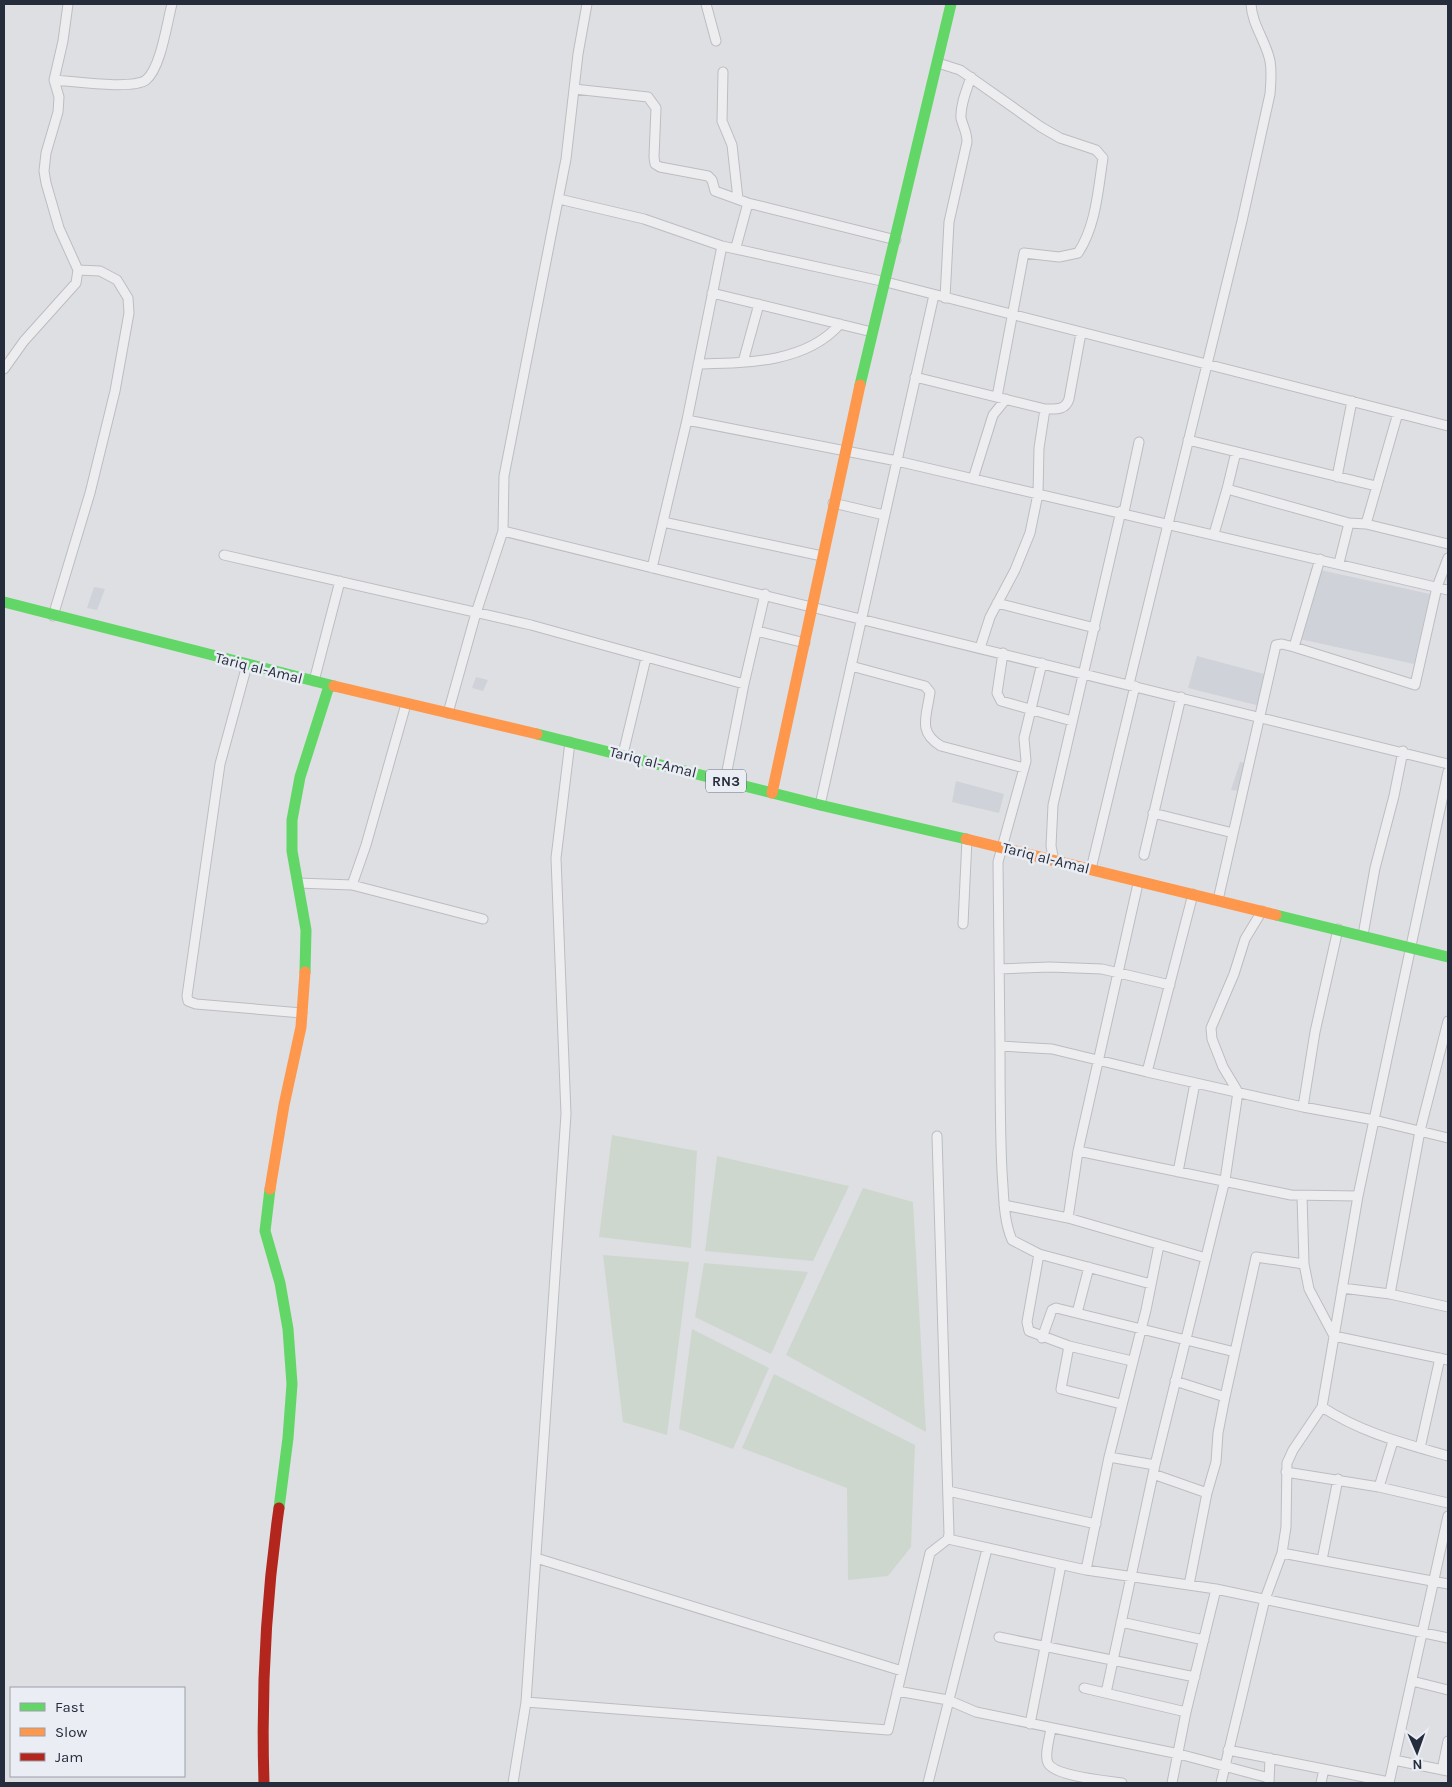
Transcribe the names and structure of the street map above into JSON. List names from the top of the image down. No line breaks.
{"streets":{"main road":["Tariq al-Amal","RN3"]},"legend":["Fast","Slow","Jam"],"north":"bottom"}
